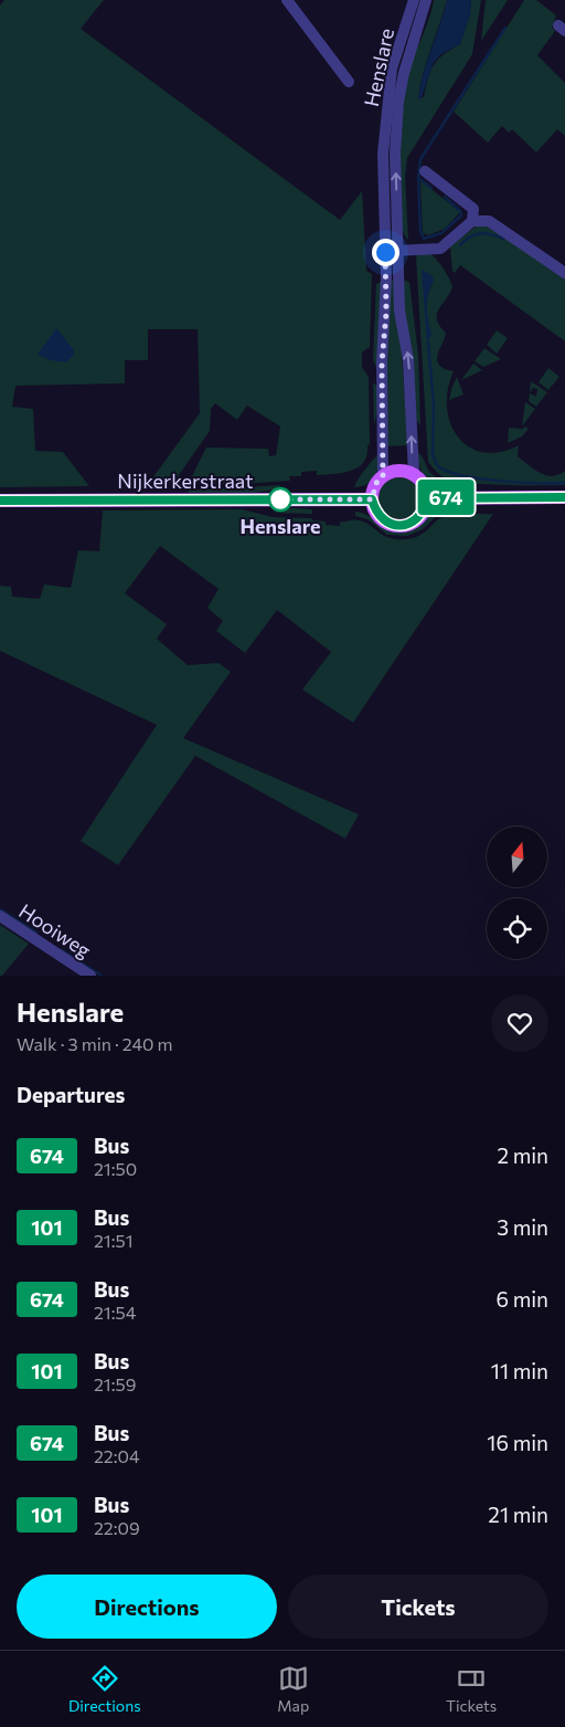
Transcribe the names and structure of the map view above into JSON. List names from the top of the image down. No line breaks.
{"streets":{"main road":["Nijkerkerstraat"],"street":["Henslare","Hooiweg"]},"crossings":[["Henslare","Nijkerkerstraat"]],"places":["Henslare"],"lines":["bus line 674"],"north":"top","page":{"on_map":"674","heading":[["Henslare","Walk · 3 min · 240 m"],"Departures"],"list":[{"mark":"674","name":"Bus","note":"21:50","value":"2 min"},{"mark":"101","name":"Bus","note":"21:51","value":"3 min"},{"mark":"674","name":"Bus","note":"21:54","value":"6 min"},{"mark":"101","name":"Bus","note":"21:59","value":"11 min"},{"mark":"674","name":"Bus","note":"22:04","value":"16 min"},{"mark":"101","name":"Bus","note":"22:09","value":"21 min"}],"buttons":["Directions","Tickets"],"tabs":["Directions","Map","Tickets"]}}
